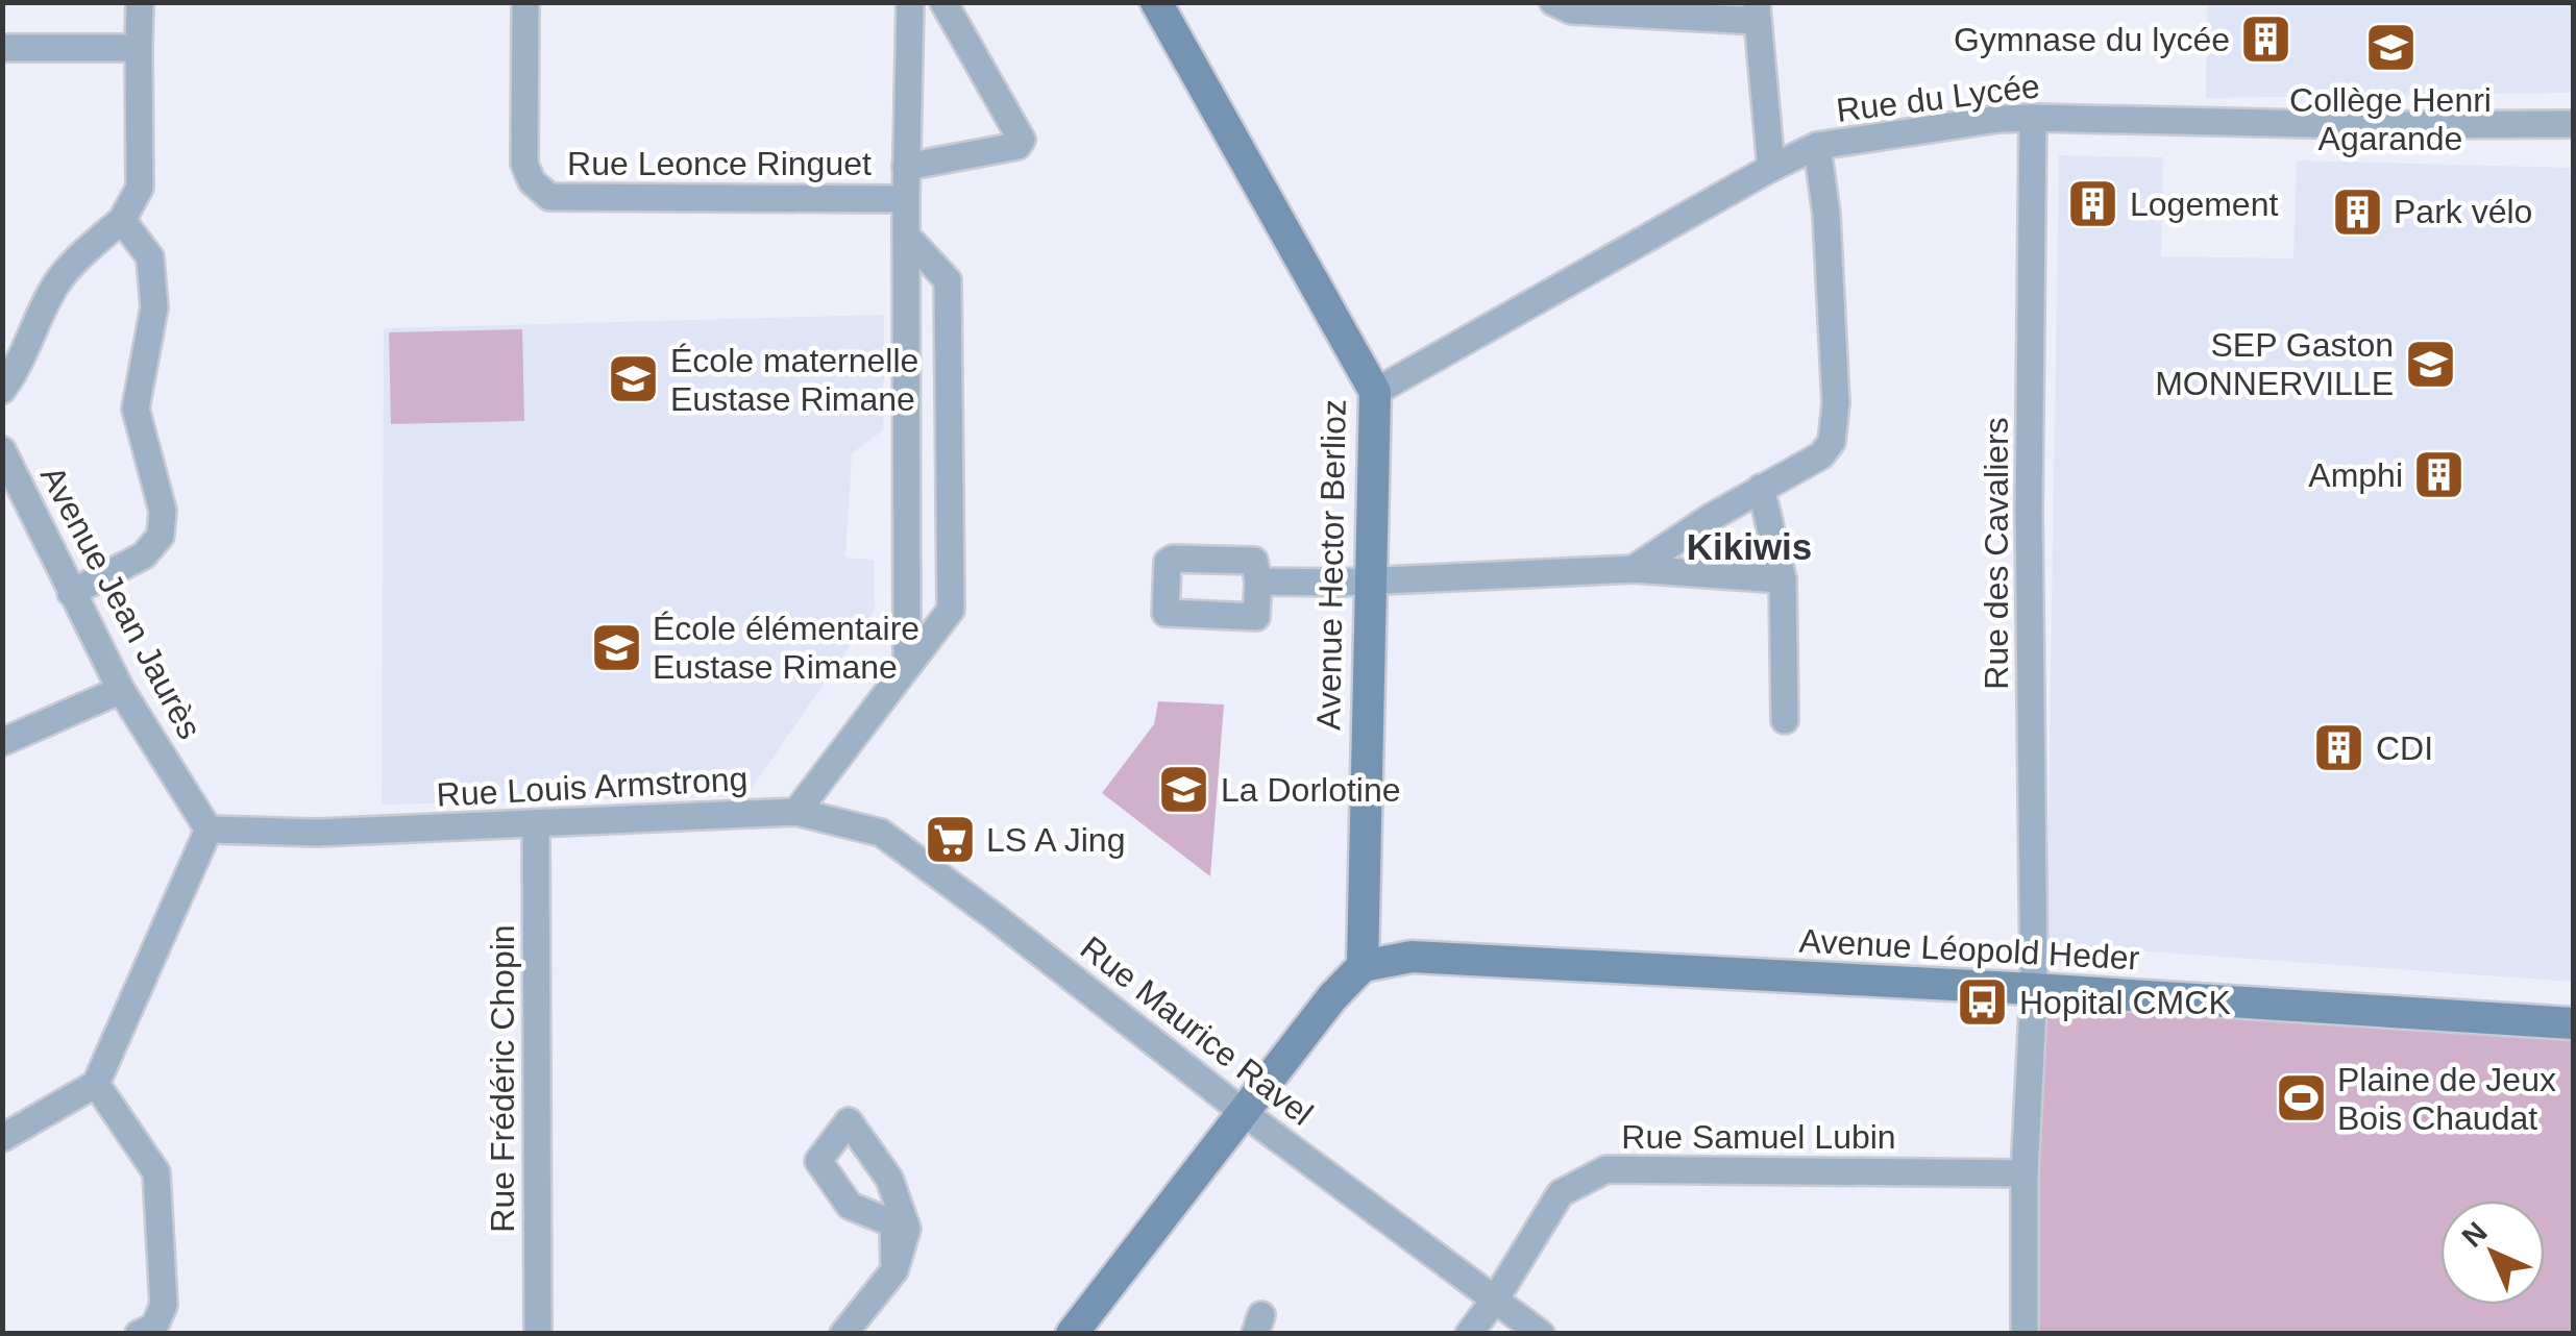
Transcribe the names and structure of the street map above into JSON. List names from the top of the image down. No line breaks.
{"streets":{"street":["Rue du Lycée","Rue Leonce Ringuet","Rue des Cavaliers","Avenue Hector Berlioz","Avenue Jean Jaurès","Rue Louis Armstrong","Avenue Léopold Heder","Rue Maurice Ravel","Rue Frédéric Chopin","Rue Samuel Lubin"]},"crossings":[["Rue du Lycée","Rue des Cavaliers"],["Rue du Lycée","Avenue Hector Berlioz"],["Rue des Cavaliers","Avenue Léopold Heder"],["Rue des Cavaliers","Rue Samuel Lubin"],["Avenue Hector Berlioz","Avenue Léopold Heder"],["Avenue Jean Jaurès","Rue Louis Armstrong"],["Rue Louis Armstrong","Rue Maurice Ravel"],["Rue Louis Armstrong","Rue Frédéric Chopin"],["Rue Maurice Ravel","Rue Samuel Lubin"]],"districts":["Kikiwis"],"places":{"building":["Gymnase du lycée","Logement","Park vélo","Amphi","CDI"],"school or university":["Collège Henri Agarande","SEP Gaston MONNERVILLE","École maternelle Eustase Rimane","École élémentaire Eustase Rimane","La Dorlotine"],"supermarket":["LS A Jing"],"bus stop":["Hopital CMCK"],"sports":["Plaine de Jeux Bois Chaudat"]},"north":"top left"}
